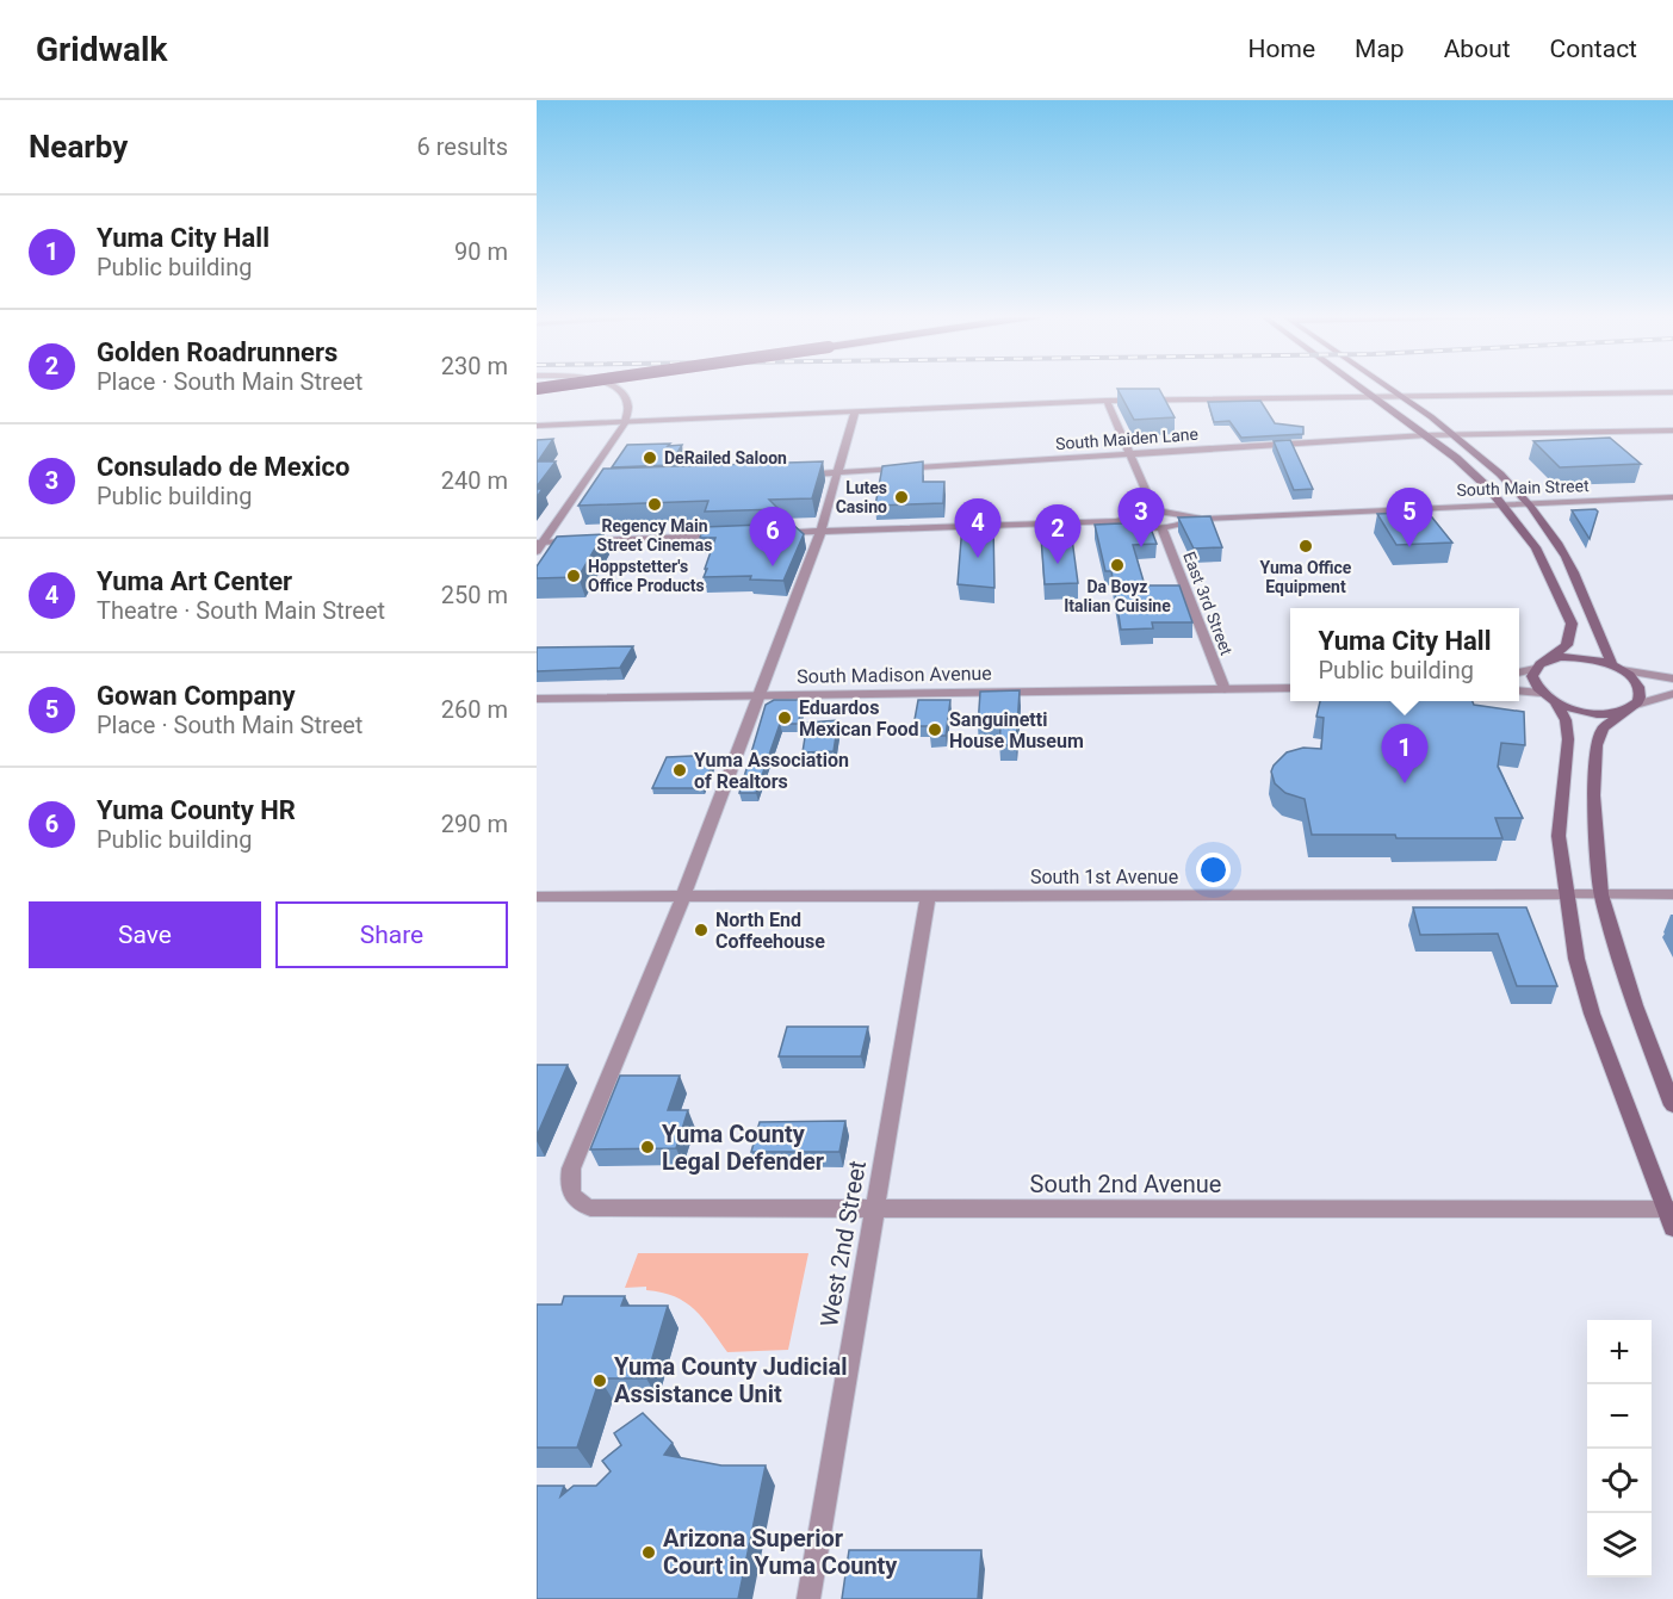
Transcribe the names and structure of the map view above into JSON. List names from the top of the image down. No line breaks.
{"streets":{"street":["South Maiden Lane","South Main Street","East 3rd Street","South Madison Avenue","South 1st Avenue","South 2nd Avenue","West 2nd Street"]},"crossings":[["South Main Street","East 3rd Street"],["East 3rd Street","South Madison Avenue"],["South 1st Avenue","South 2nd Avenue"],["South 1st Avenue","West 2nd Street"],["South 2nd Avenue","West 2nd Street"]],"places":["DeRailed Saloon","Lutes Casino","Regency Main Street Cinemas","Yuma Office Equipment","Da Boyz Italian Cuisine","Hoppstetter's Office Products","Eduardos Mexican Food","Sanguinetti House Museum","Yuma Association of Realtors","North End Coffeehouse","Yuma County Legal Defender","Yuma County Judicial Assistance Unit","Arizona Superior Court in Yuma County"],"page":{"header":"Gridwalk","nav":["Home","Map","About","Contact"],"heading":["Nearby","6 results"],"list":[{"mark":"1","name":"Yuma City Hall","note":"Public building","value":"90 m"},{"mark":"2","name":"Golden Roadrunners","note":"Place · South Main Street","value":"230 m"},{"mark":"3","name":"Consulado de Mexico","note":"Public building","value":"240 m"},{"mark":"4","name":"Yuma Art Center","note":"Theatre · South Main Street","value":"250 m"},{"mark":"5","name":"Gowan Company","note":"Place · South Main Street","value":"260 m"},{"mark":"6","name":"Yuma County HR","note":"Public building","value":"290 m"}],"pins":["3","5","4","2","6","1"],"popup":["Yuma City Hall","Public building"],"buttons":["Save","Share"],"map_buttons":["+","−"]}}
